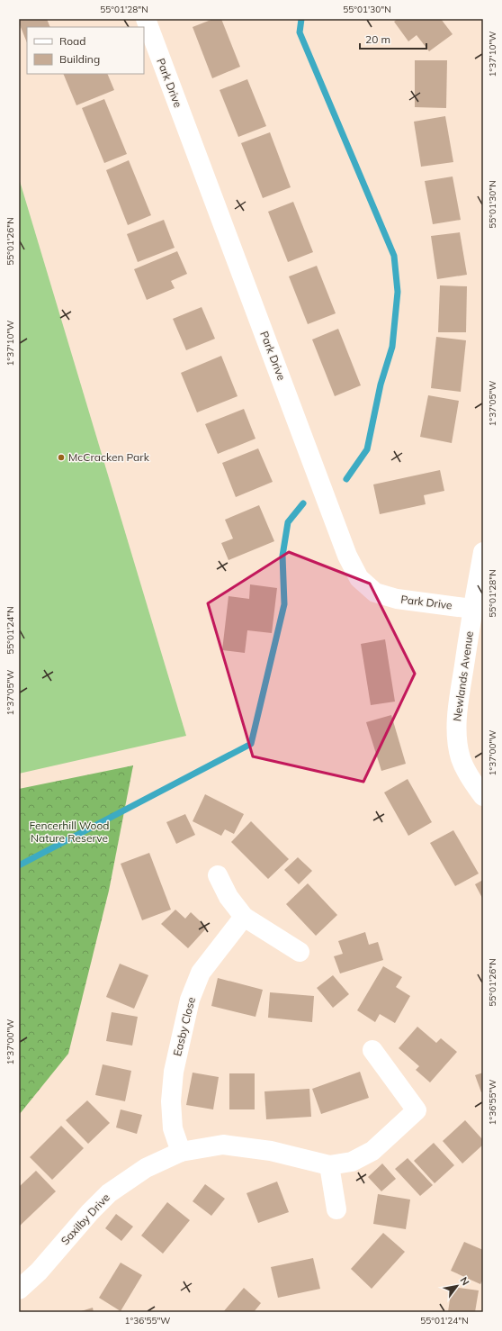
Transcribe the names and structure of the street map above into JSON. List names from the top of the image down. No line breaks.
{"streets":{"street":["Park Drive","Newlands Avenue","Easby Close","Saxilby Drive"]},"crossings":[["Park Drive","Newlands Avenue"],["Easby Close","Saxilby Drive"]],"parks":["Fencerhill Wood Nature Reserve"],"places":["McCracken Park"],"legend":["Road","Building"],"scale_bar":"20 m","north":"top right","coordinates":["55°01'28\"N","55°01'30\"N","1°37'10\"W","55°01'26\"N","1°37'05\"W","55°01'24\"N","1°37'00\"W","1°36'55\"W"]}
